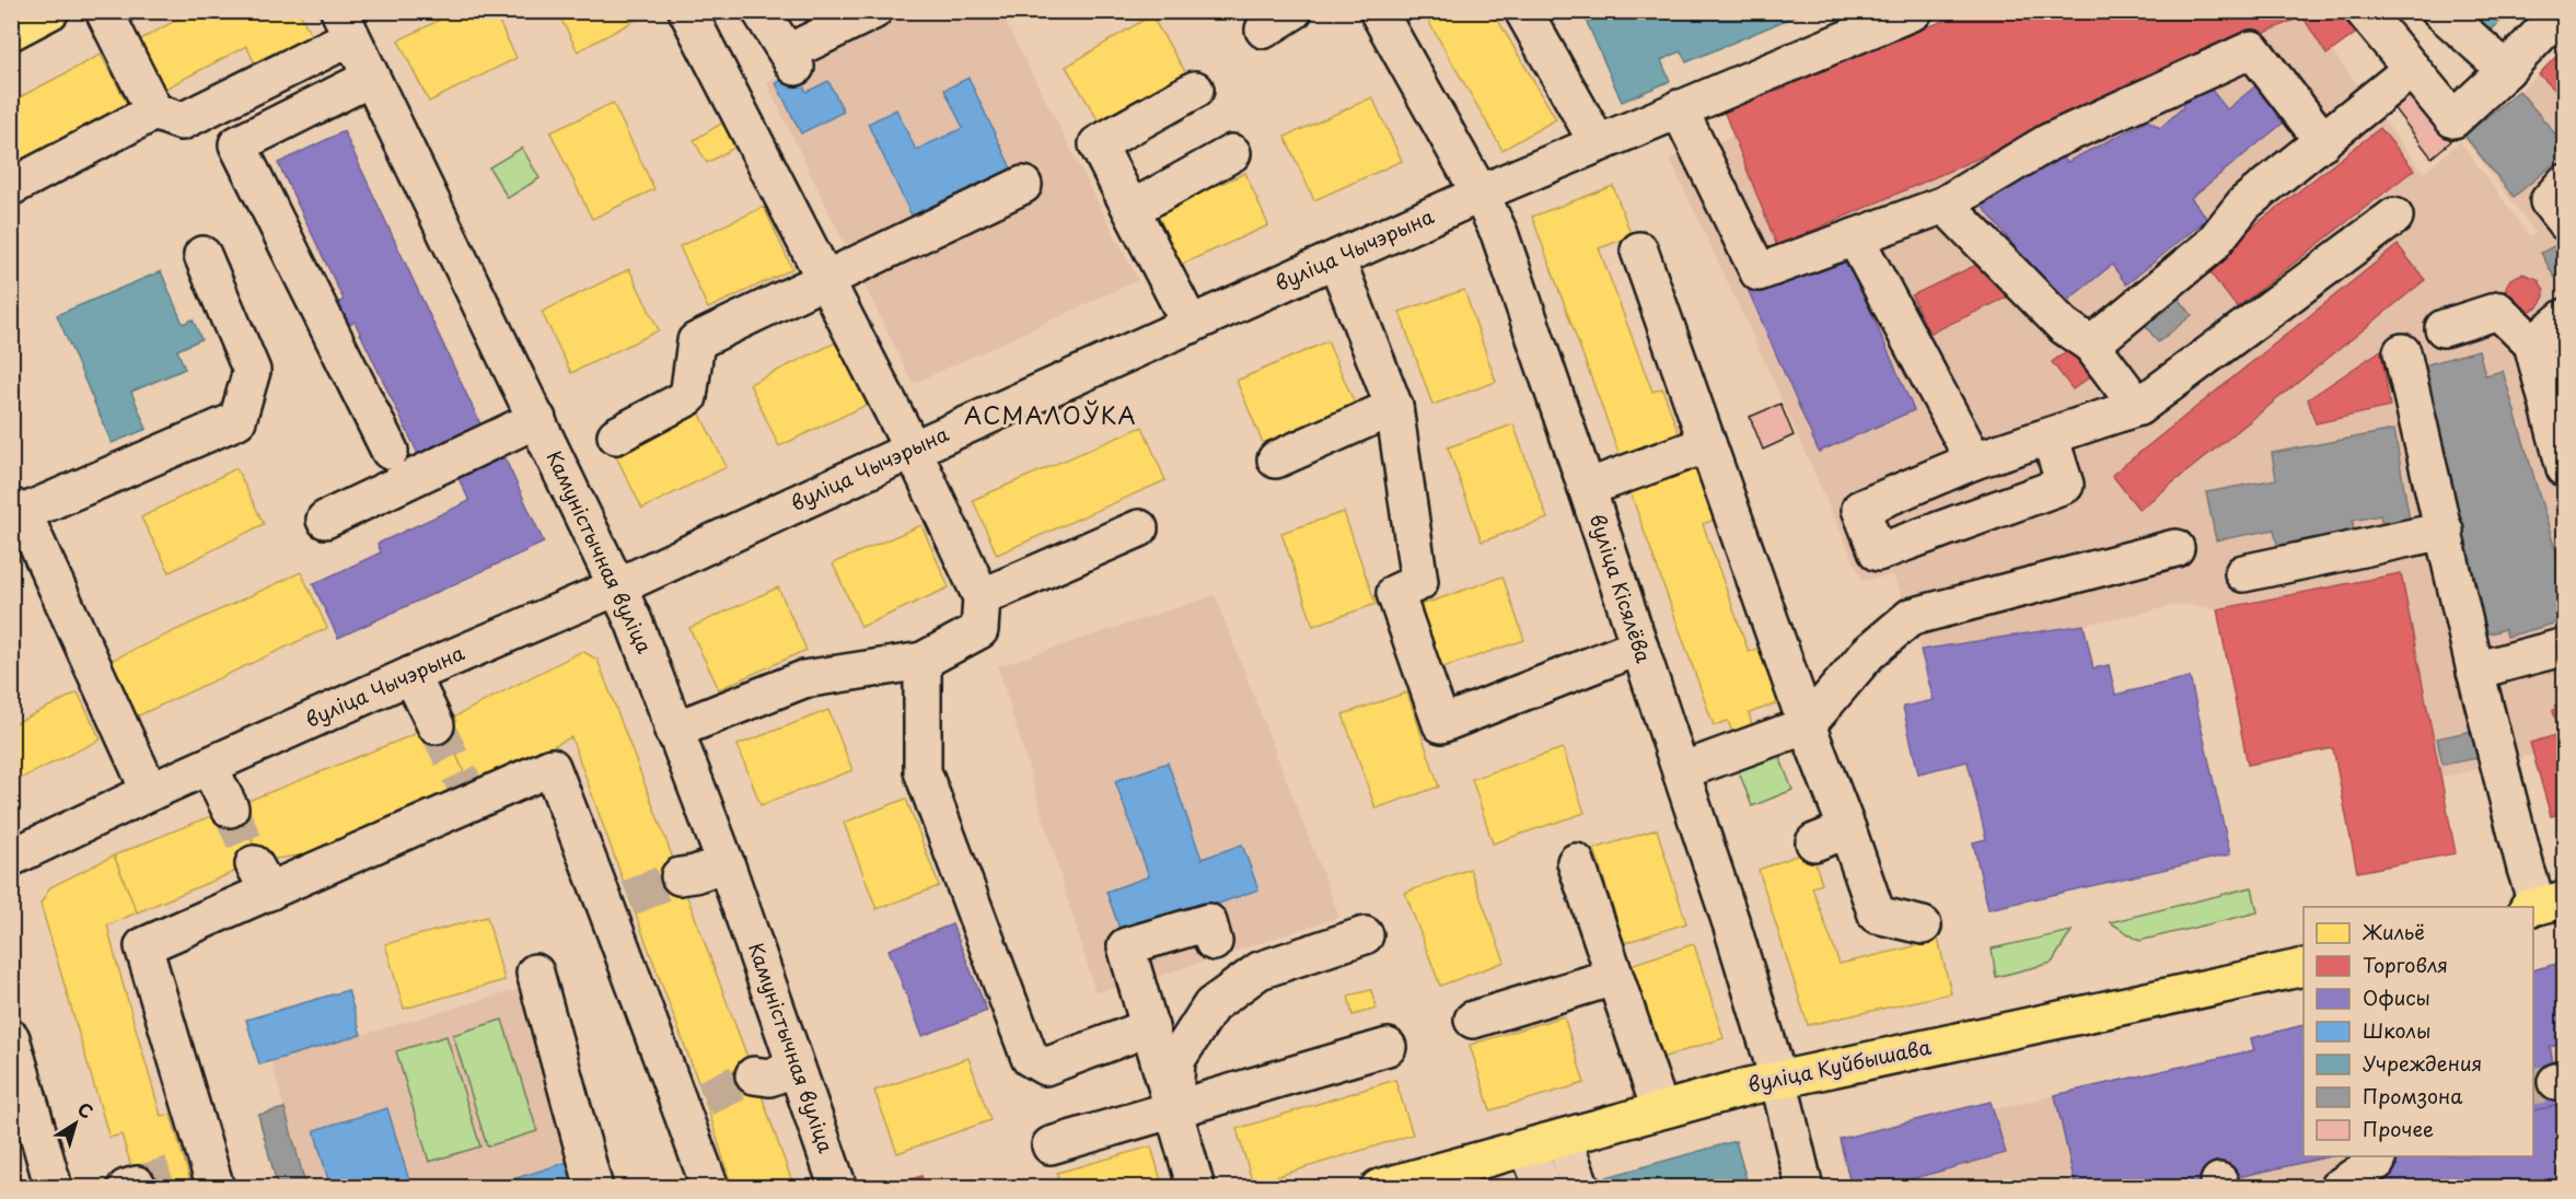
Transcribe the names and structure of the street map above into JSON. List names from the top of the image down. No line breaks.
{"streets":{"main road":["вуліца Куйбышава"],"street":["вуліца Чычэрына","Камуністычная вуліца","вуліца Кісялёва"]},"crossings":[["вуліца Чычэрына","Камуністычная вуліца"],["вуліца Чычэрына","вуліца Кісялёва"],["вуліца Кісялёва","вуліца Куйбышава"]],"districts":["АСМАЛОЎКА"],"legend":["Жильё","Торговля","Офисы","Школы","Учреждения","Промзона","Прочее"],"north":"top right"}
